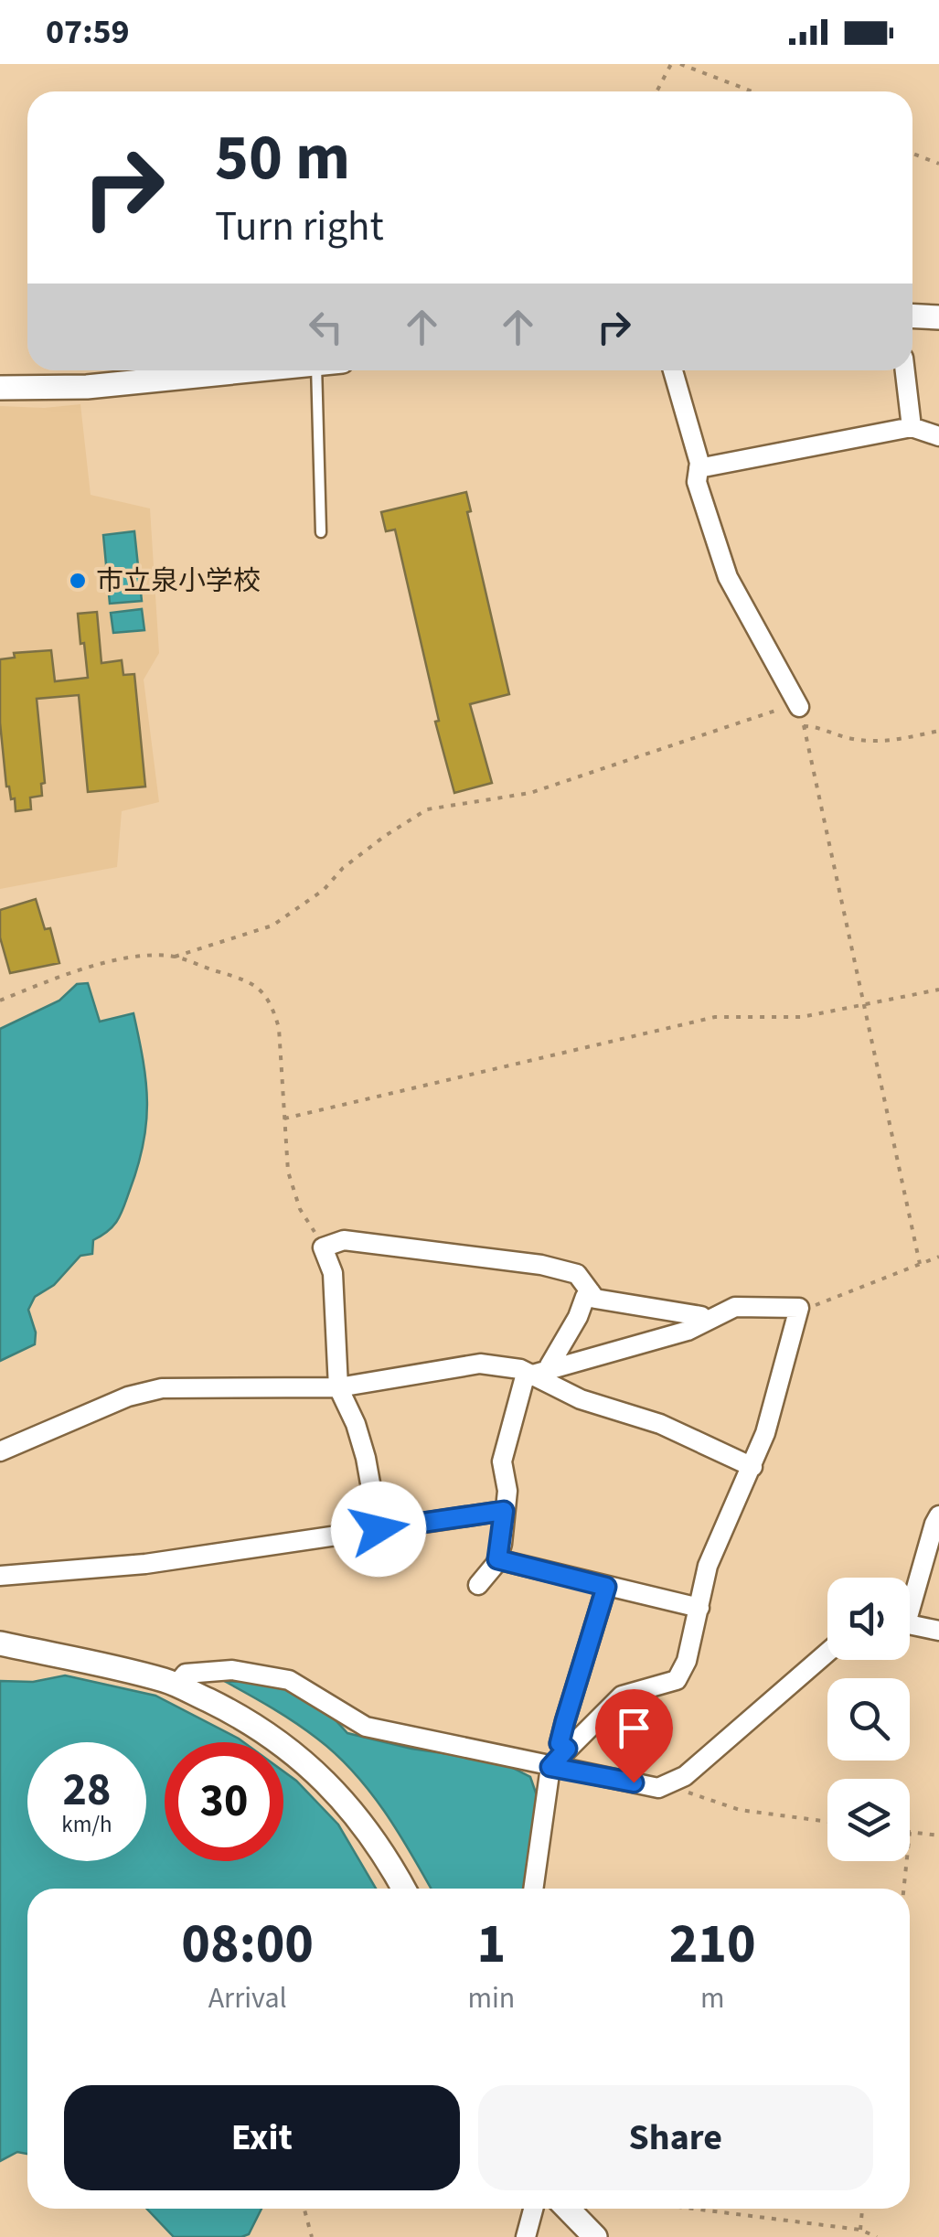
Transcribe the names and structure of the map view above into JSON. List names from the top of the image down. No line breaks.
{"places":["市立泉小学校"],"page":{"status":"07:59","turn":["50 m","Turn right"],"speed":"28 km/h","limit":"30","eta":["08:00","Arrival","1","min","210","m"],"buttons":["Exit","Share"]}}
